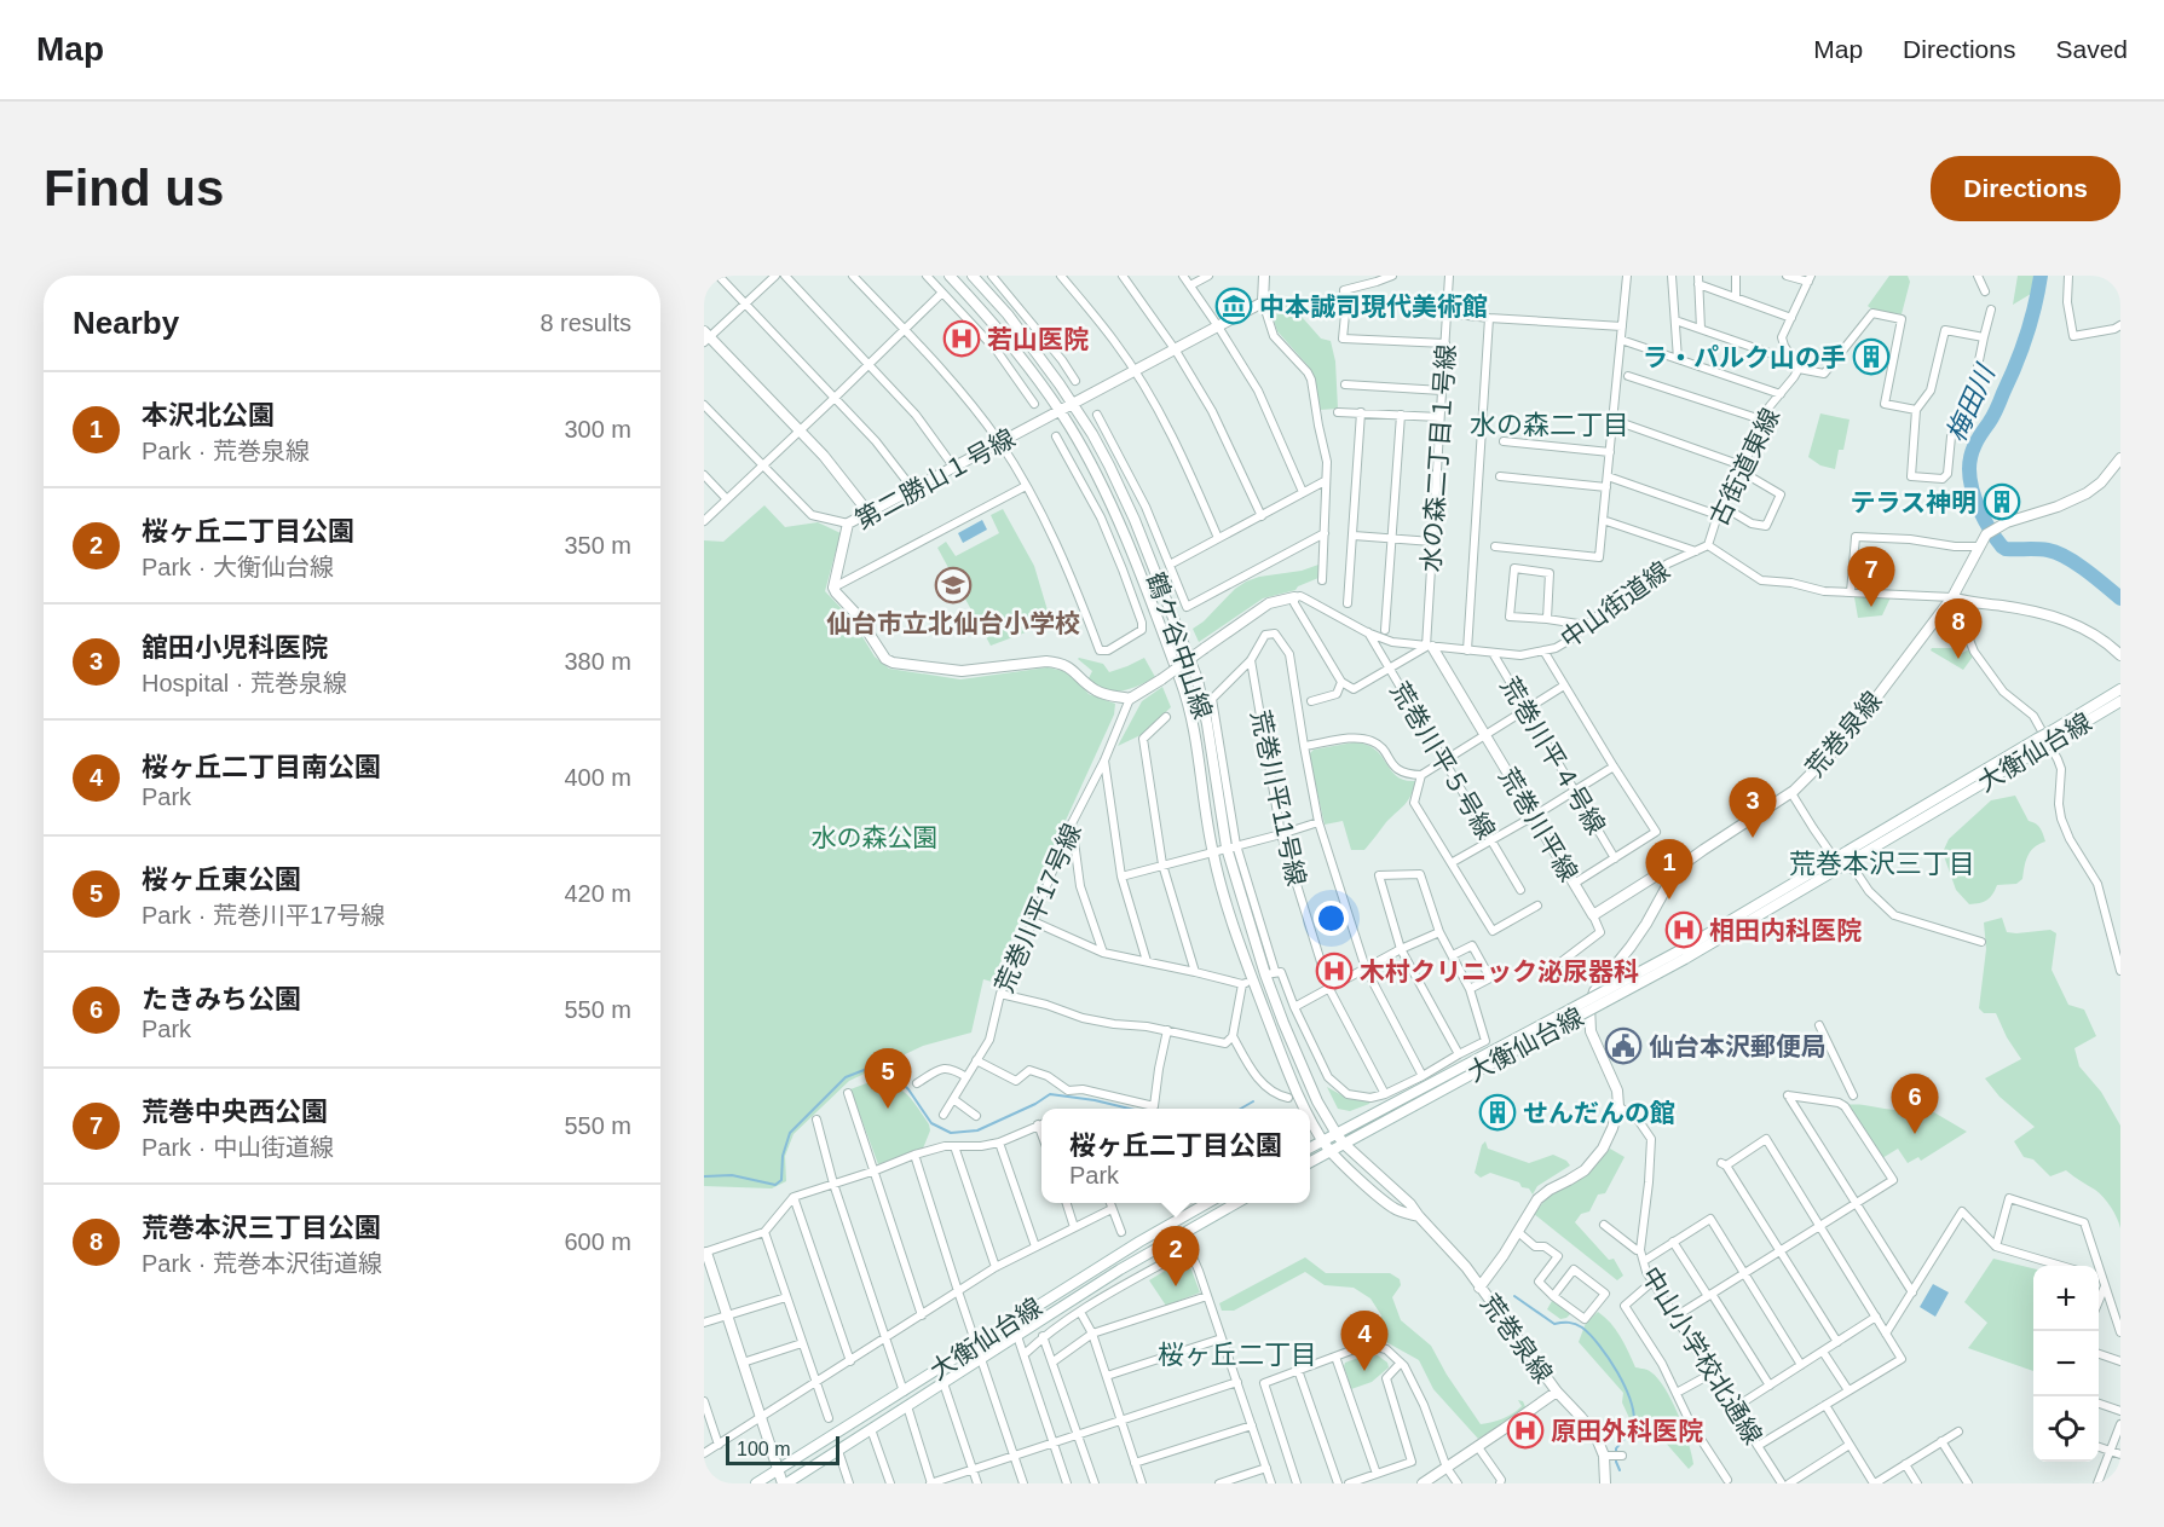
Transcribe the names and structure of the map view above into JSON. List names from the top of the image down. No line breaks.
{"streets":{"main road":["大衡仙台線"],"street":["水の森二丁目１号線","古街道東線","第二勝山１号線","中山街道線","鶴ケ谷中山線","荒巻泉線","荒巻川平４号線","荒巻川平５号線","荒巻川平11号線","荒巻川平線","荒巻川平17号線","中山小学校北通線"]},"crossings":[["水の森二丁目１号線","中山街道線"],["水の森二丁目１号線","荒巻川平線"],["古街道東線","中山街道線"],["第二勝山１号線","鶴ケ谷中山線"],["中山街道線","荒巻川平４号線"],["中山街道線","荒巻川平５号線"],["中山街道線","荒巻川平線"],["鶴ケ谷中山線","荒巻泉線"],["鶴ケ谷中山線","大衡仙台線"],["荒巻泉線","中山小学校北通線"]],"districts":["水の森二丁目","荒巻本沢三丁目","桜ヶ丘二丁目"],"water":["梅田川"],"parks":["水の森公園"],"places":{"museum":["中本誠司現代美術館"],"hospital":["若山医院","相田内科医院","木村クリニック泌尿器科","原田外科医院"],"building":["ラ・パルク山の手","テラス神明","せんだんの館"],"school or university":["仙台市立北仙台小学校"],"public building":["仙台本沢郵便局"]},"scale_bar":"100 m","page":{"header":"Map","nav":["Map","Directions","Saved"],"buttons":"Directions","title":"Find us","heading":["Nearby","8 results"],"list":[{"mark":"1","name":"本沢北公園","note":"Park · 荒巻泉線","value":"300 m"},{"mark":"2","name":"桜ヶ丘二丁目公園","note":"Park · 大衡仙台線","value":"350 m"},{"mark":"3","name":"舘田小児科医院","note":"Hospital · 荒巻泉線","value":"380 m"},{"mark":"4","name":"桜ヶ丘二丁目南公園","note":"Park","value":"400 m"},{"mark":"5","name":"桜ヶ丘東公園","note":"Park · 荒巻川平17号線","value":"420 m"},{"mark":"6","name":"たきみち公園","note":"Park","value":"550 m"},{"mark":"7","name":"荒巻中央西公園","note":"Park · 中山街道線","value":"550 m"},{"mark":"8","name":"荒巻本沢三丁目公園","note":"Park · 荒巻本沢街道線","value":"600 m"}],"pins":["7","8","3","1","5","6","2","4"],"popup":["桜ヶ丘二丁目公園","Park"],"map_buttons":["+","−"],"scale":"100 m"}}
